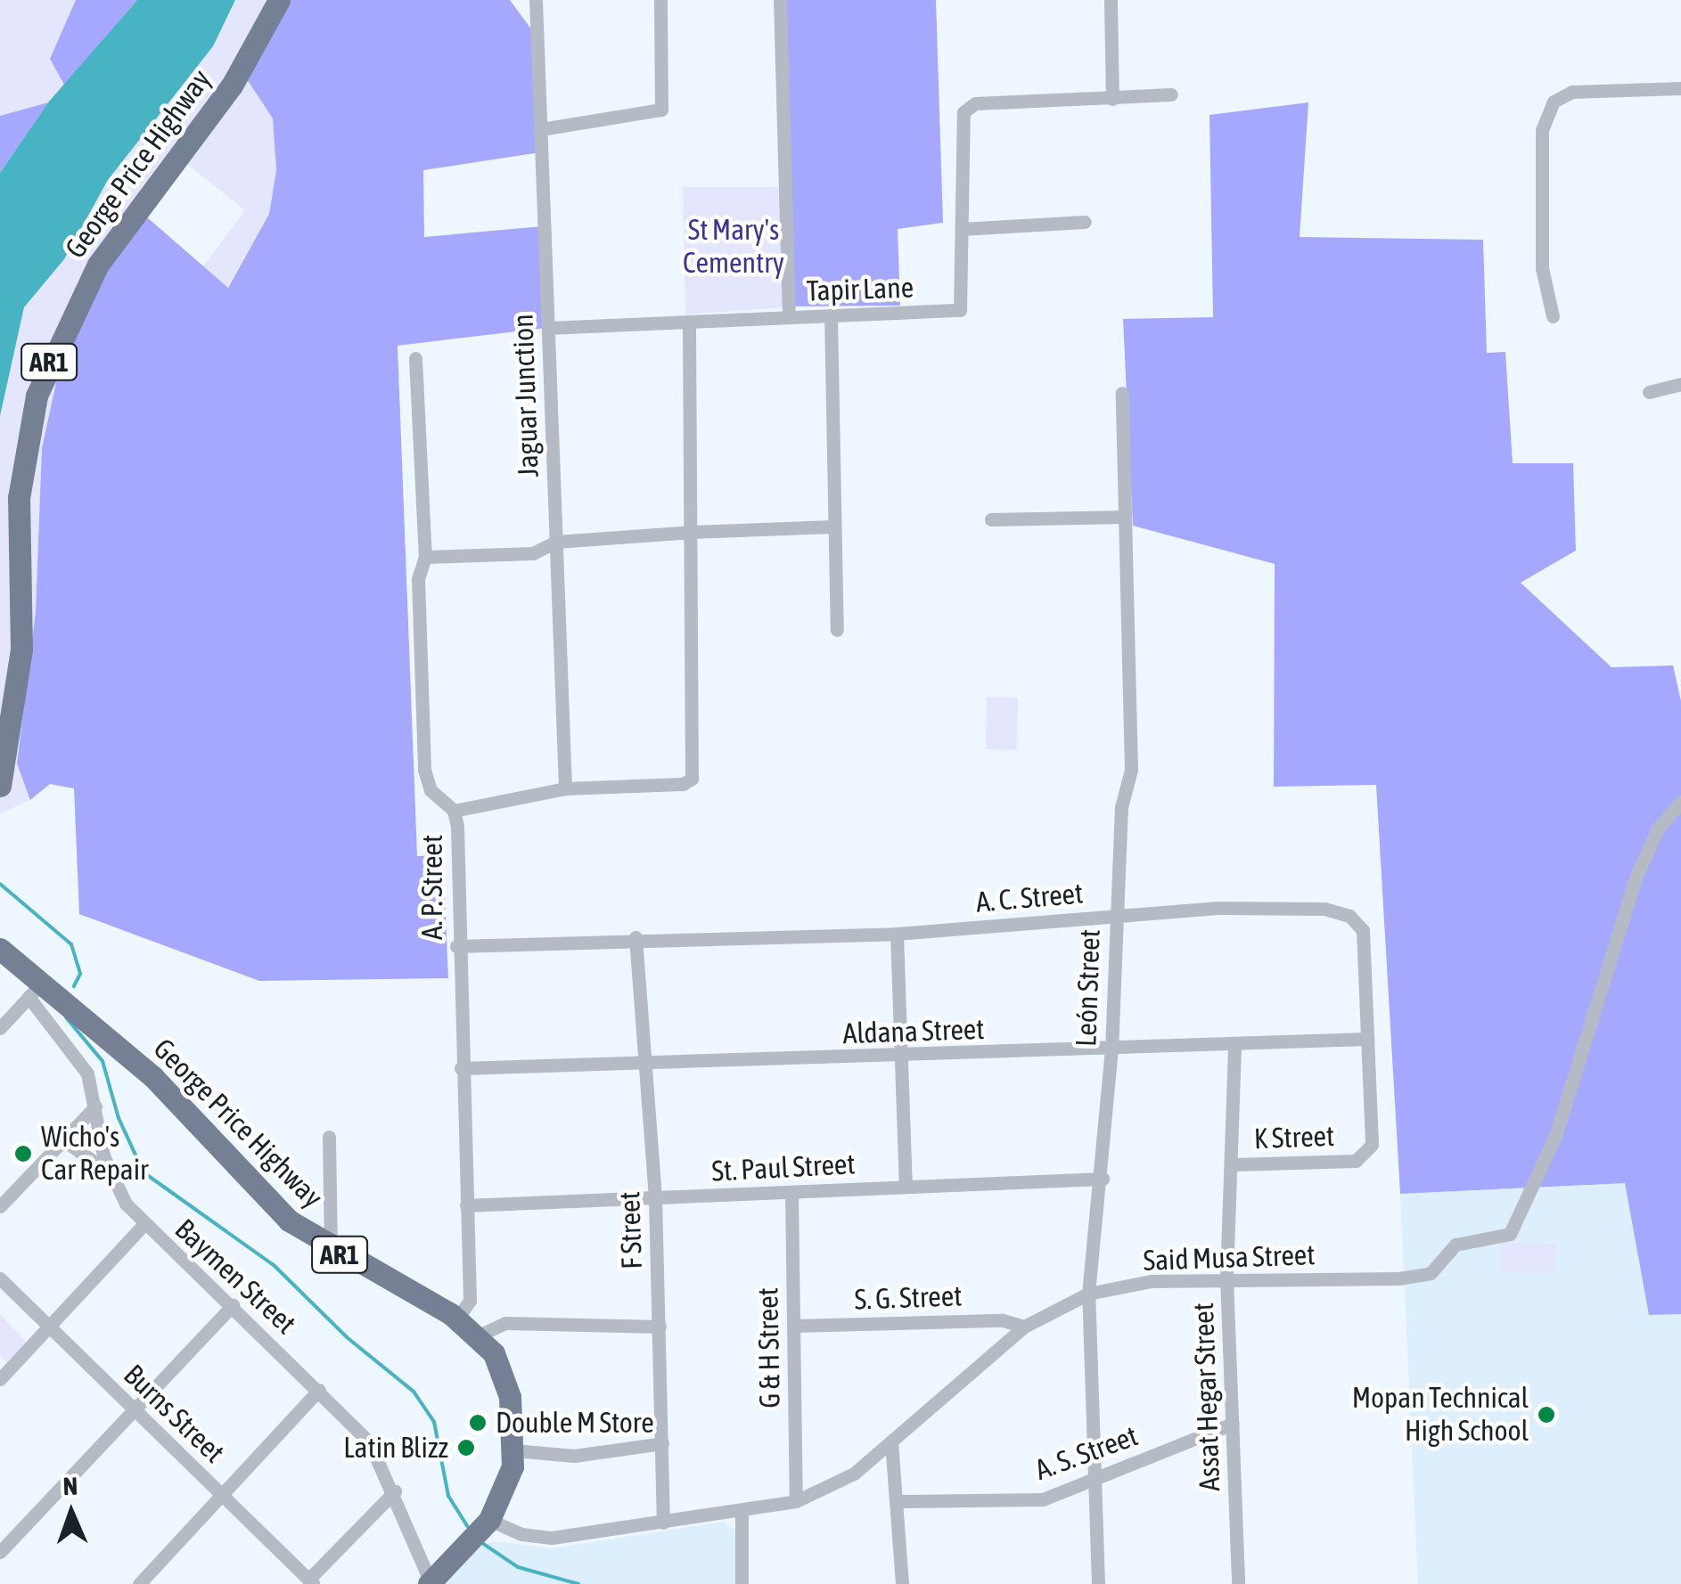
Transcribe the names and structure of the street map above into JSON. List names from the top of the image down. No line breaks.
{"streets":{"highway":["George Price Highway","AR1"],"street":["Tapir Lane","Jaguar Junction","A. P. Street","A. C. Street","León Street","Aldana Street","K Street","St. Paul Street","F Street","Said Musa Street","Baymen Street","S. G. Street","G & H Street","Assat Hegar Street","Burns Street","A. S. Street"]},"crossings":[["George Price Highway","A. P. Street"],["George Price Highway","Said Musa Street"],["George Price Highway","Baymen Street"],["Tapir Lane","Jaguar Junction"],["A. P. Street","A. C. Street"],["A. P. Street","Aldana Street"],["A. P. Street","St. Paul Street"],["A. C. Street","León Street"],["A. C. Street","Aldana Street"],["A. C. Street","K Street"],["A. C. Street","F Street"],["León Street","Aldana Street"],["León Street","St. Paul Street"],["León Street","Said Musa Street"],["León Street","A. S. Street"],["Aldana Street","F Street"],["Aldana Street","Assat Hegar Street"],["K Street","Assat Hegar Street"],["St. Paul Street","F Street"],["St. Paul Street","G & H Street"],["F Street","Said Musa Street"],["Said Musa Street","S. G. Street"],["Said Musa Street","G & H Street"],["Said Musa Street","Assat Hegar Street"],["S. G. Street","G & H Street"],["Assat Hegar Street","A. S. Street"]],"parks":["St Mary's Cementry"],"places":["Wicho's Car Repair","Mopan Technical High School","Double M Store","Latin Blizz"],"north":"top"}
